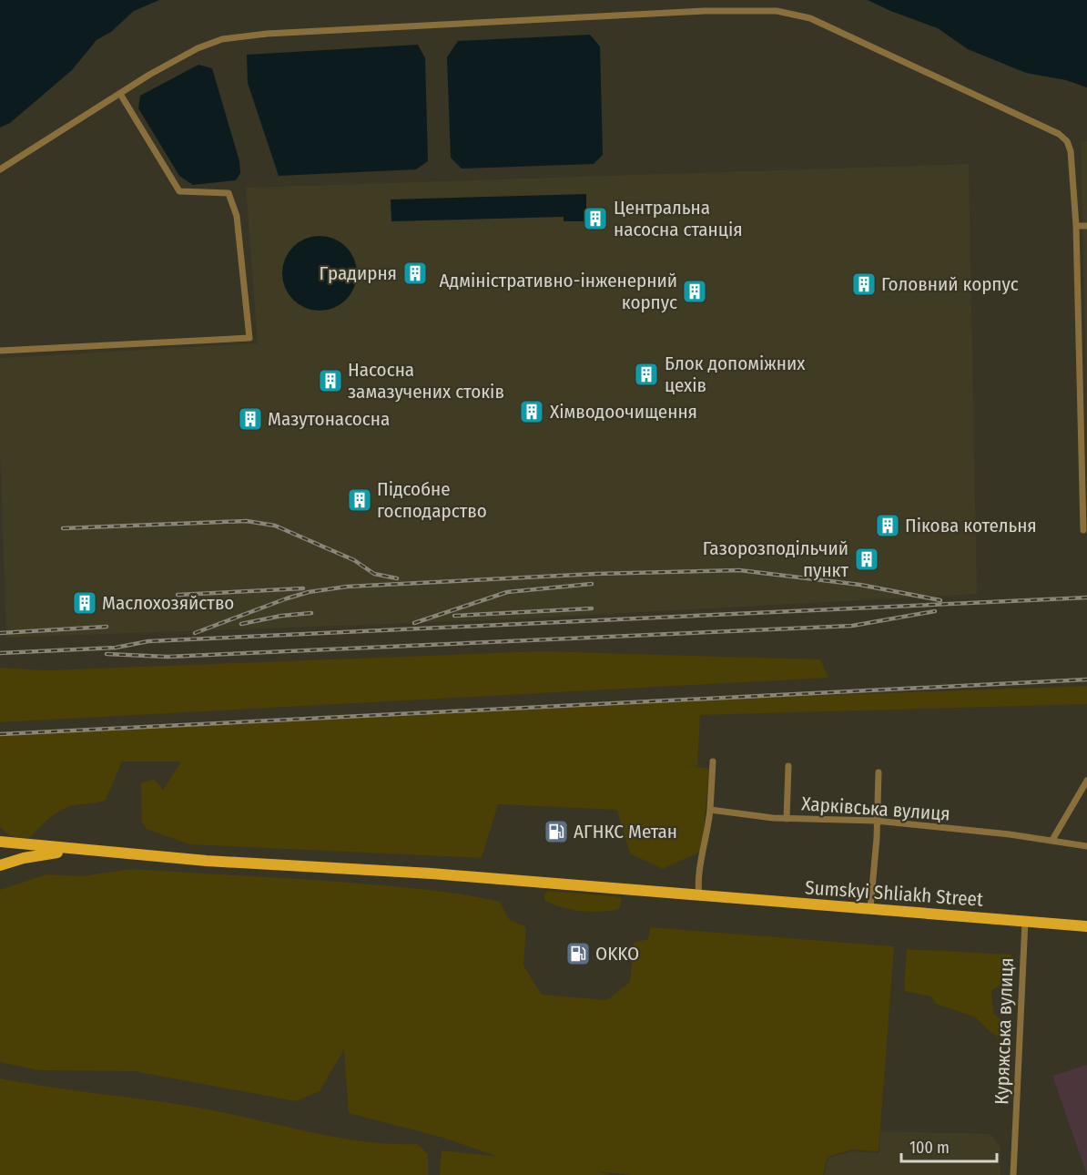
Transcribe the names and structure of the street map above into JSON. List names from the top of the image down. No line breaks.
{"streets":{"main road":["Sumskyi Shliakh Street"],"street":["Харківська вулиця","Куряжська вулиця"]},"crossings":[["Sumskyi Shliakh Street","Куряжська вулиця"]],"places":{"building":["Центральна насосна станція","Градирня","Головний корпус","Адміністративно-інженерний корпус","Блок допоміжних цехів","Насосна замазучених стоків","Хімводоочищення","Мазутонасосна","Підсобне господарство","Пікова котельня","Газорозподільчий пункт","Маслохозяйство"],"fuel station":["АГНКС Метан","OKKO"]},"scale_bar":"100 m"}
